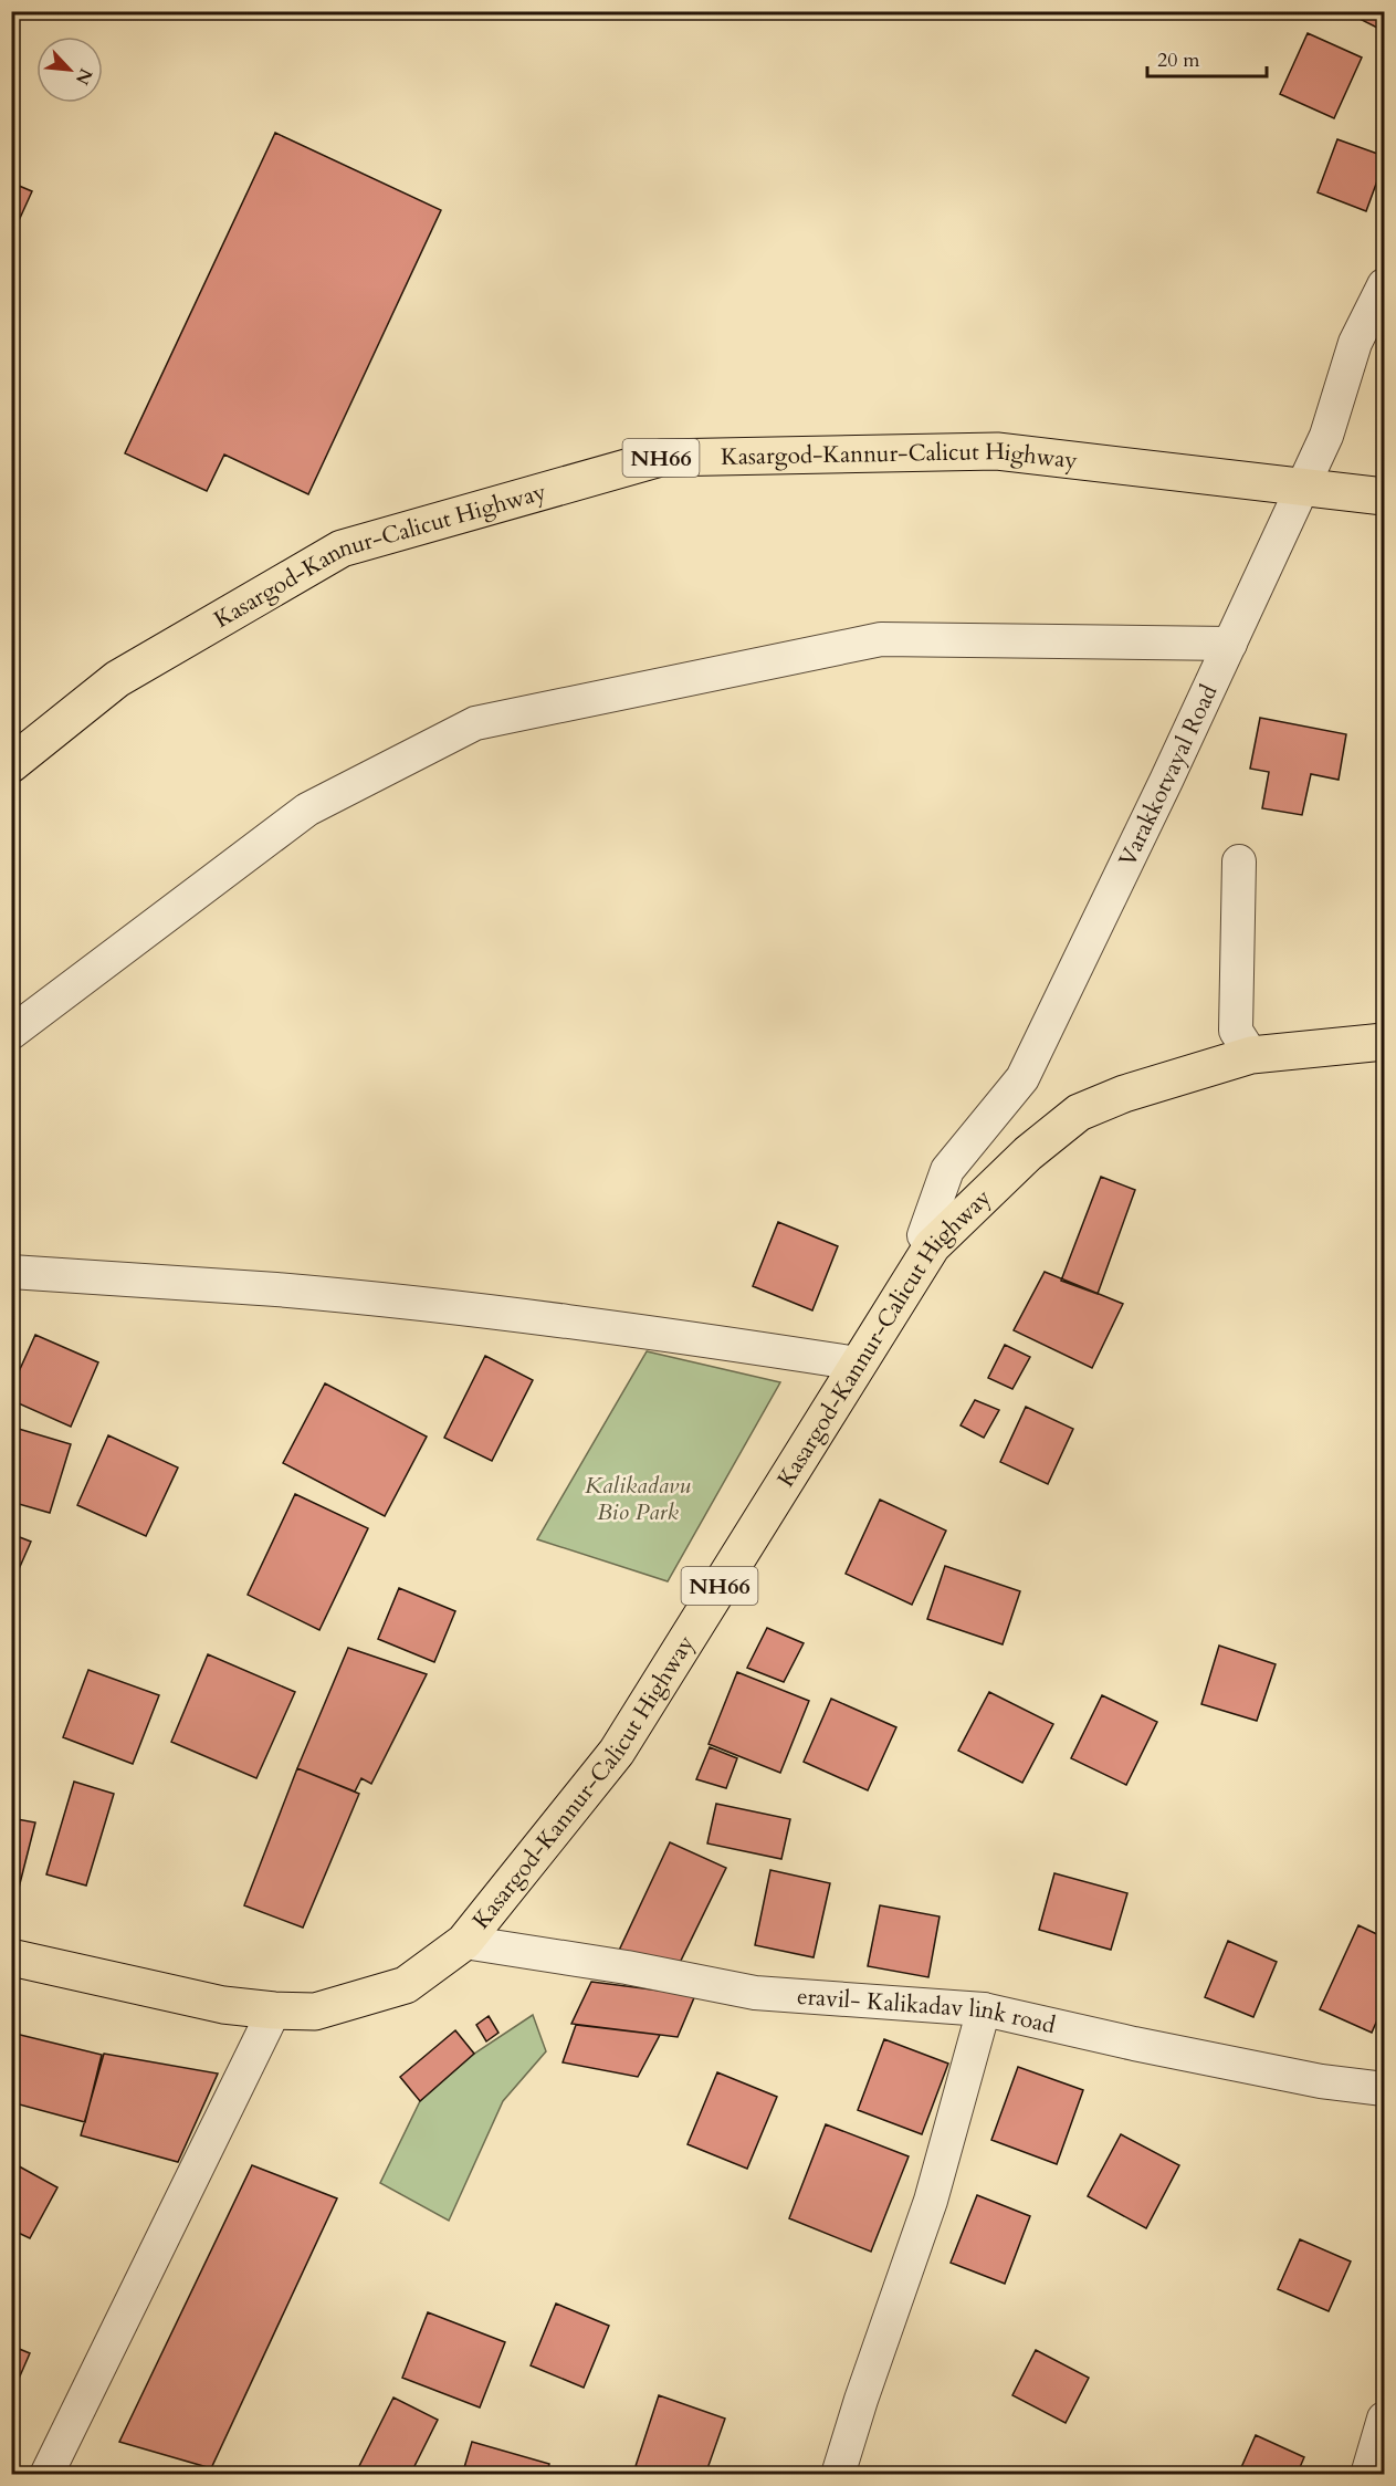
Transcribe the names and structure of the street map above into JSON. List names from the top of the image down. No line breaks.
{"streets":{"highway":["NH66","Kasargod-Kannur-Calicut Highway"],"street":["Varakkotvayal Road","eravil- Kalikadav link road"]},"crossings":[["Kasargod-Kannur-Calicut Highway","Varakkotvayal Road"],["Kasargod-Kannur-Calicut Highway","eravil- Kalikadav link road"]],"parks":["Kalikadavu Bio Park"],"scale_bar":"20 m","north":"bottom right"}
